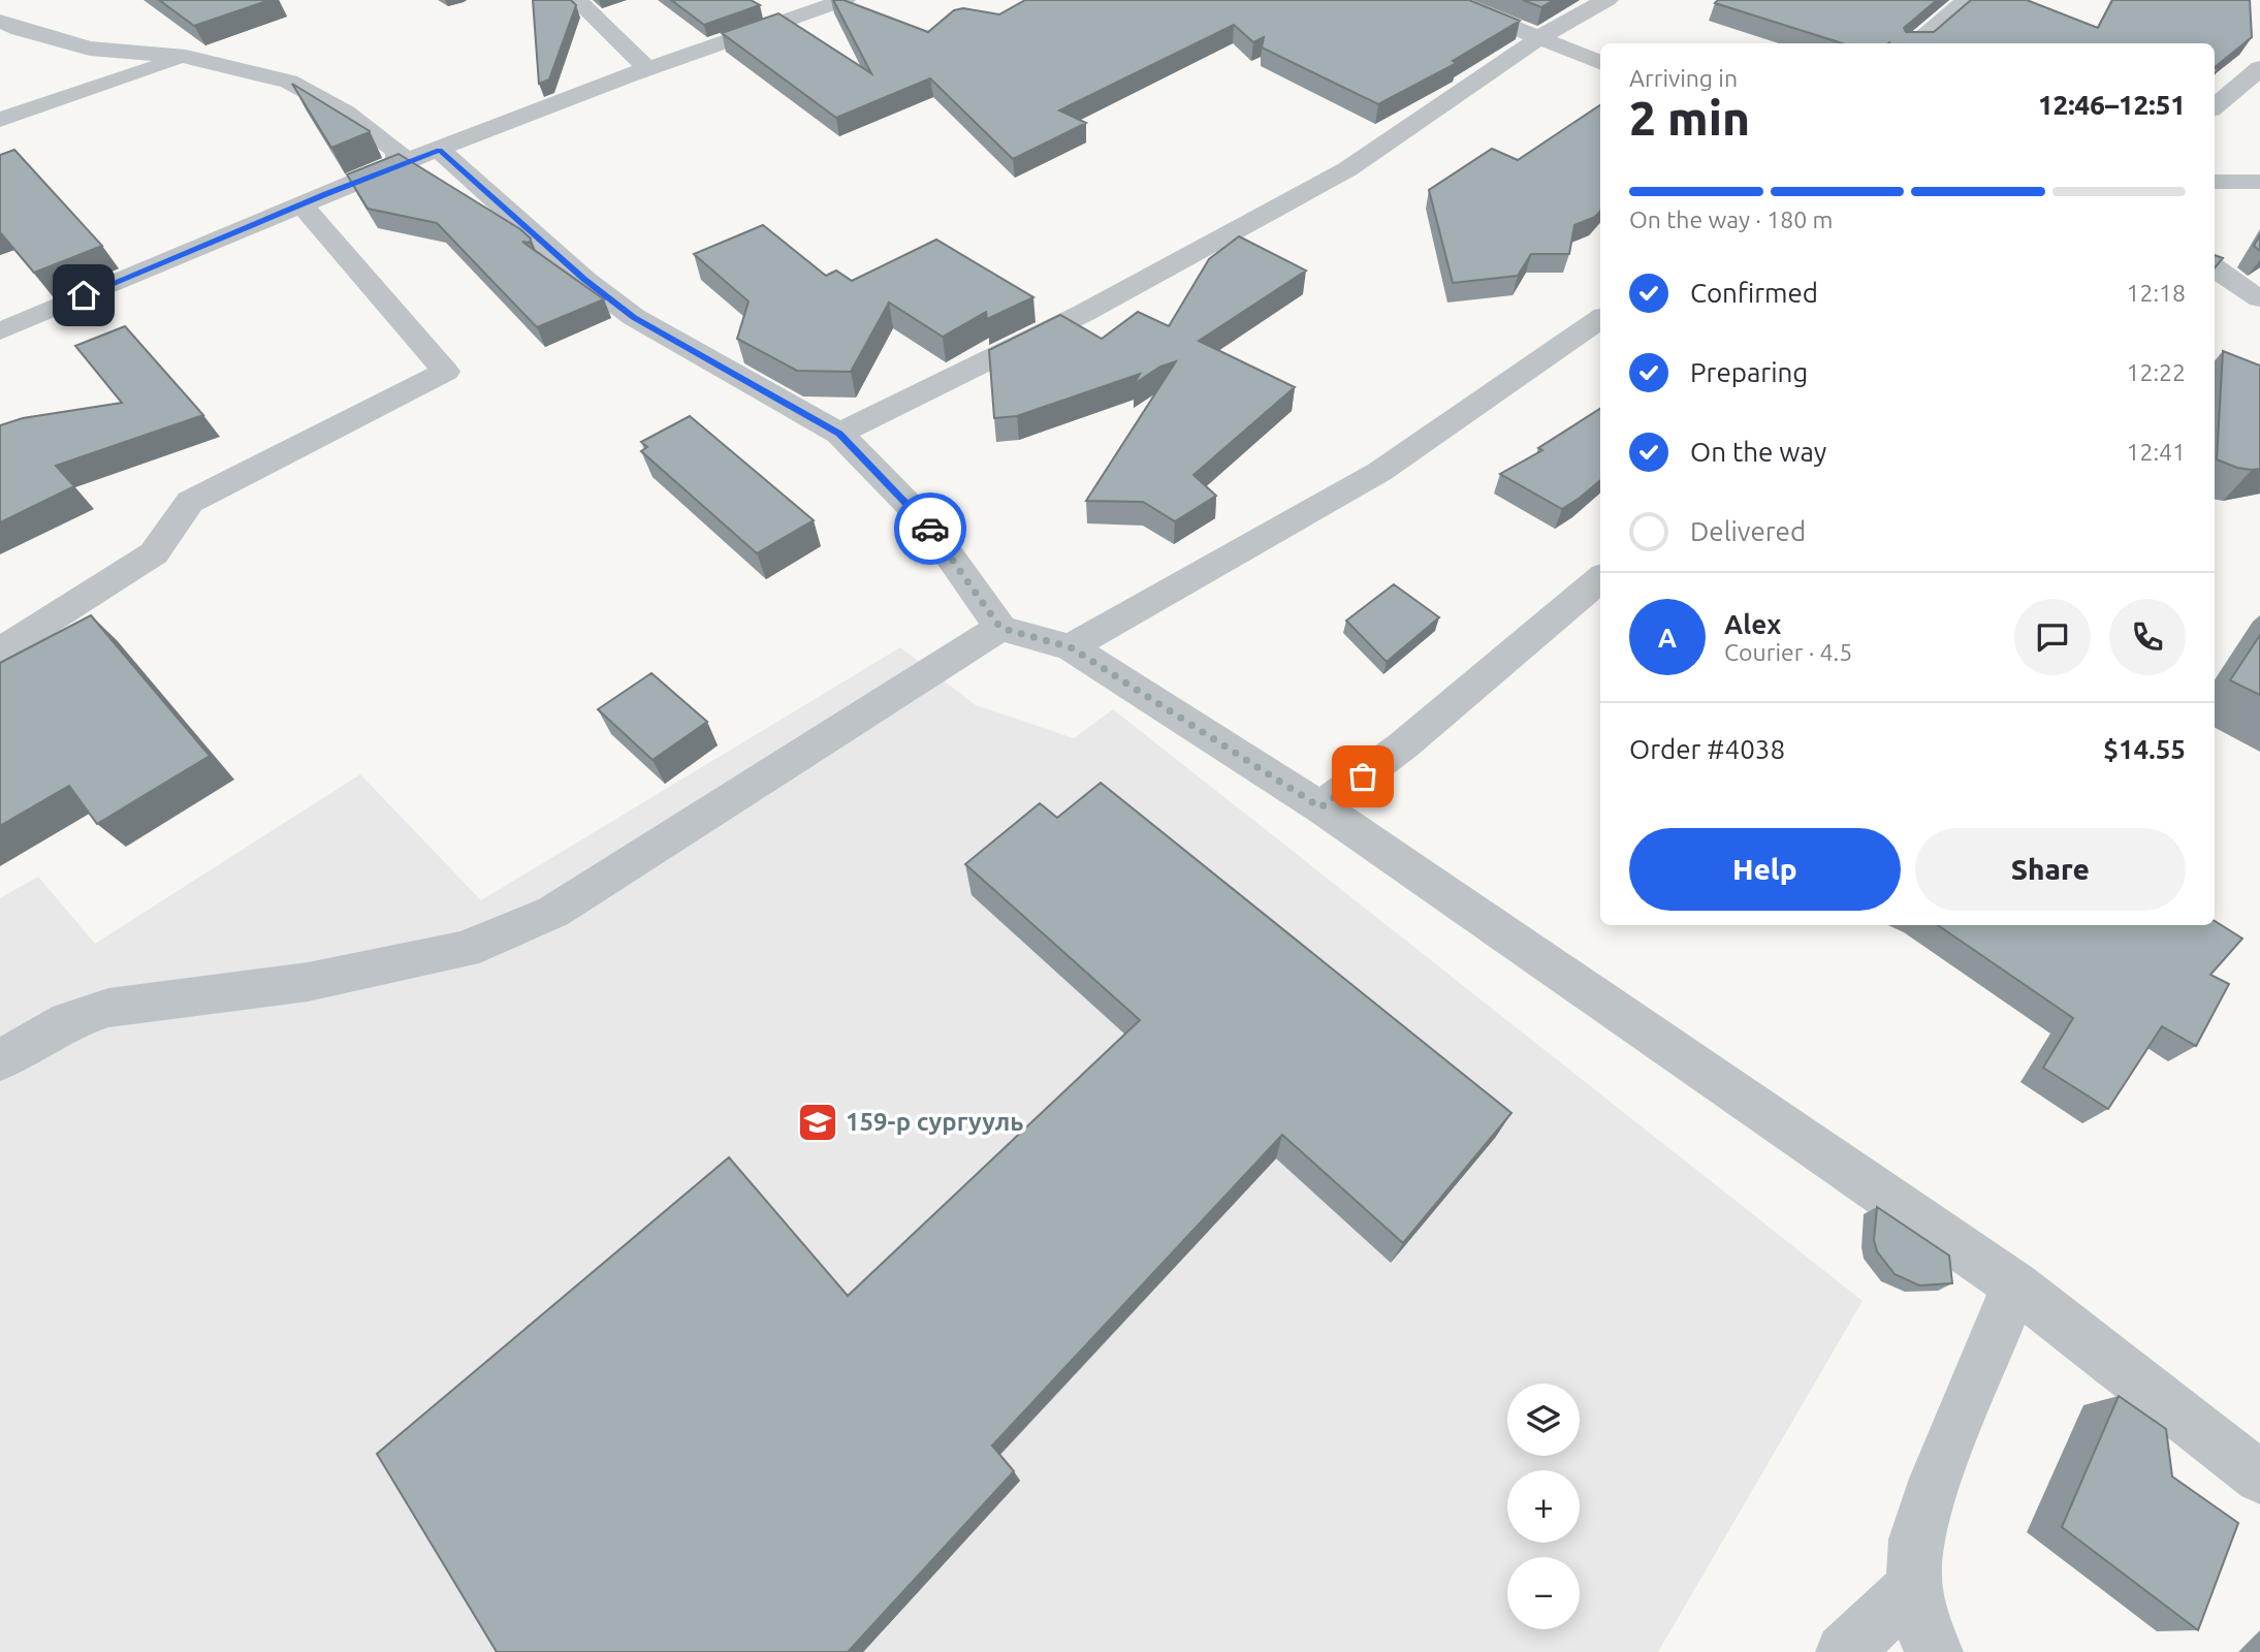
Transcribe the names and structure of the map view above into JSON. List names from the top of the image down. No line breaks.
{"places":{"school or university":["159-р сургууль"]},"page":{"heading":["2 min","Arriving in","12:46–12:51"],"panel":["Alex","Courier · 4.5","Order #4038","$14.55"],"bar":"On the way · 180 m","list":[["Confirmed","12:18"],["Preparing","12:22"],["On the way","12:41"],"Delivered"],"round":"A","buttons":["Help","Share"],"map_buttons":["+","−"]}}
